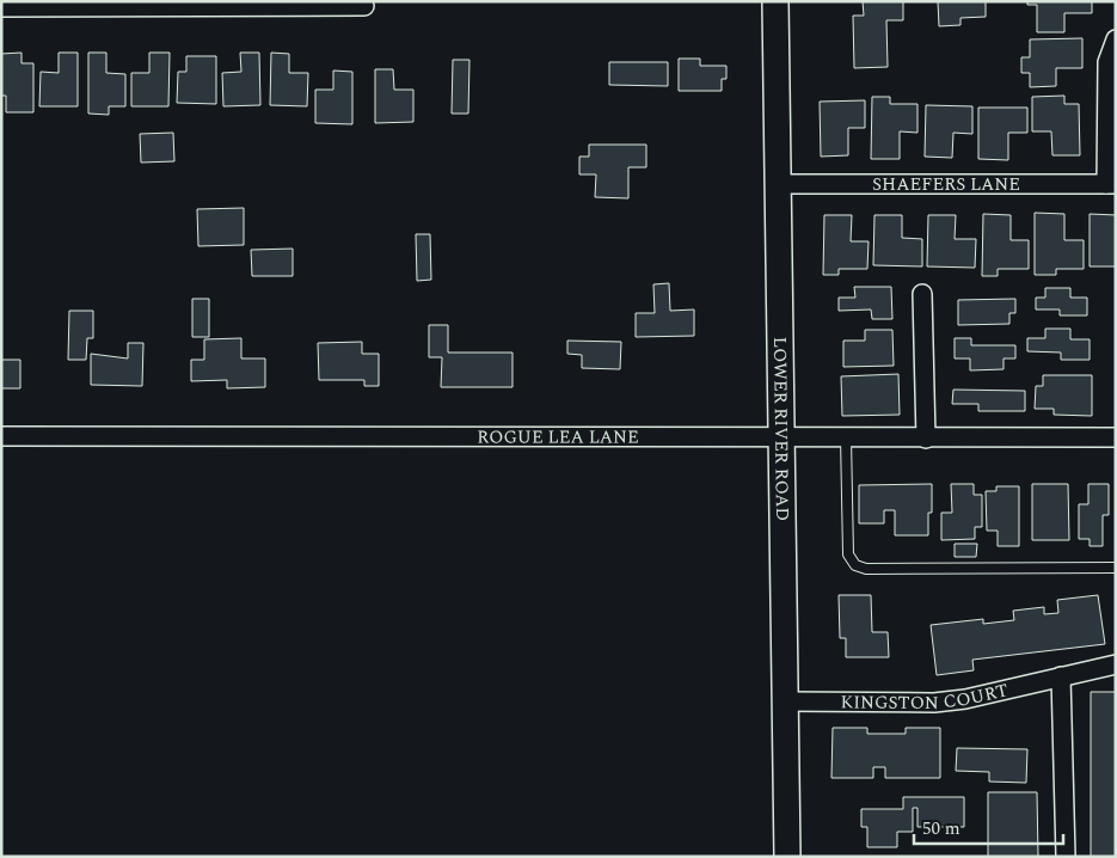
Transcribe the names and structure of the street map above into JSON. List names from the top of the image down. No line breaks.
{"streets":{"street":["SHAEFERS LANE","LOWER RIVER ROAD","ROGUE LEA LANE","KINGSTON COURT"]},"crossings":[["SHAEFERS LANE","LOWER RIVER ROAD"],["LOWER RIVER ROAD","ROGUE LEA LANE"],["LOWER RIVER ROAD","KINGSTON COURT"]],"scale_bar":"50 m"}
